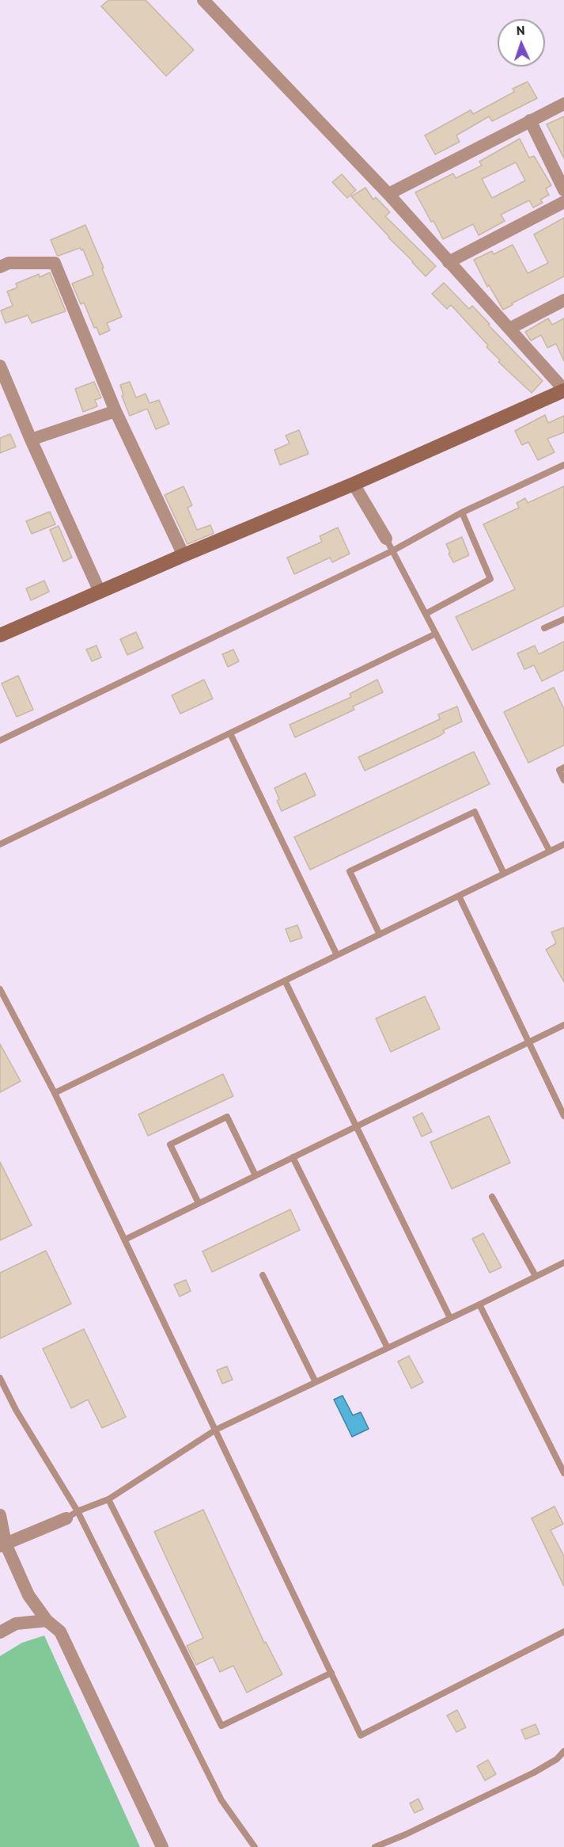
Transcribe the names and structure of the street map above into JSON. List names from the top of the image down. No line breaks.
{"north":"top"}
